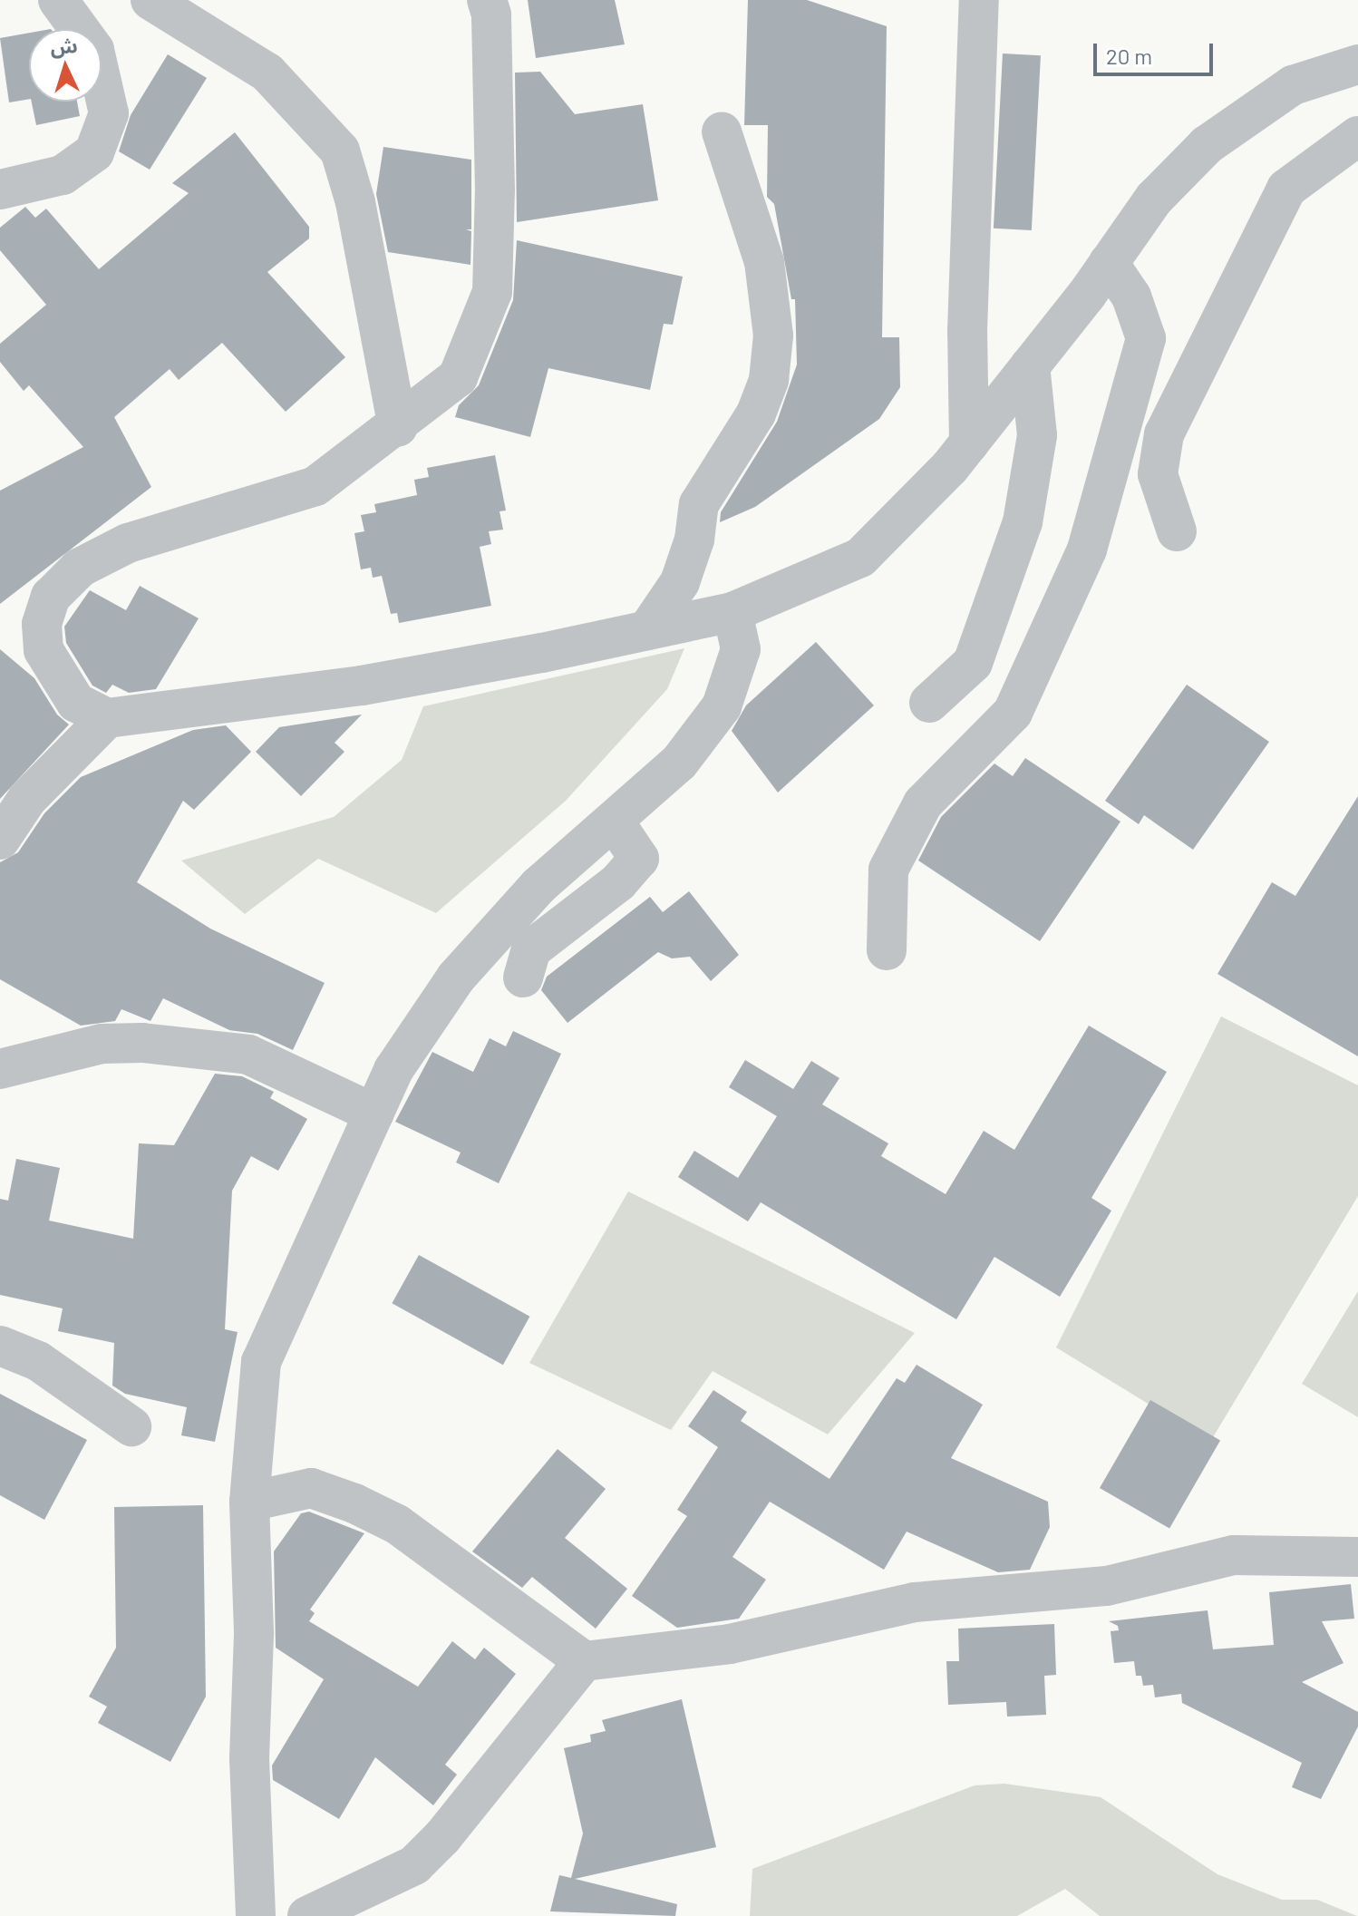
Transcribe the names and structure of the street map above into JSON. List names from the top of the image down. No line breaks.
{"scale_bar":"20 m","north":"top"}
